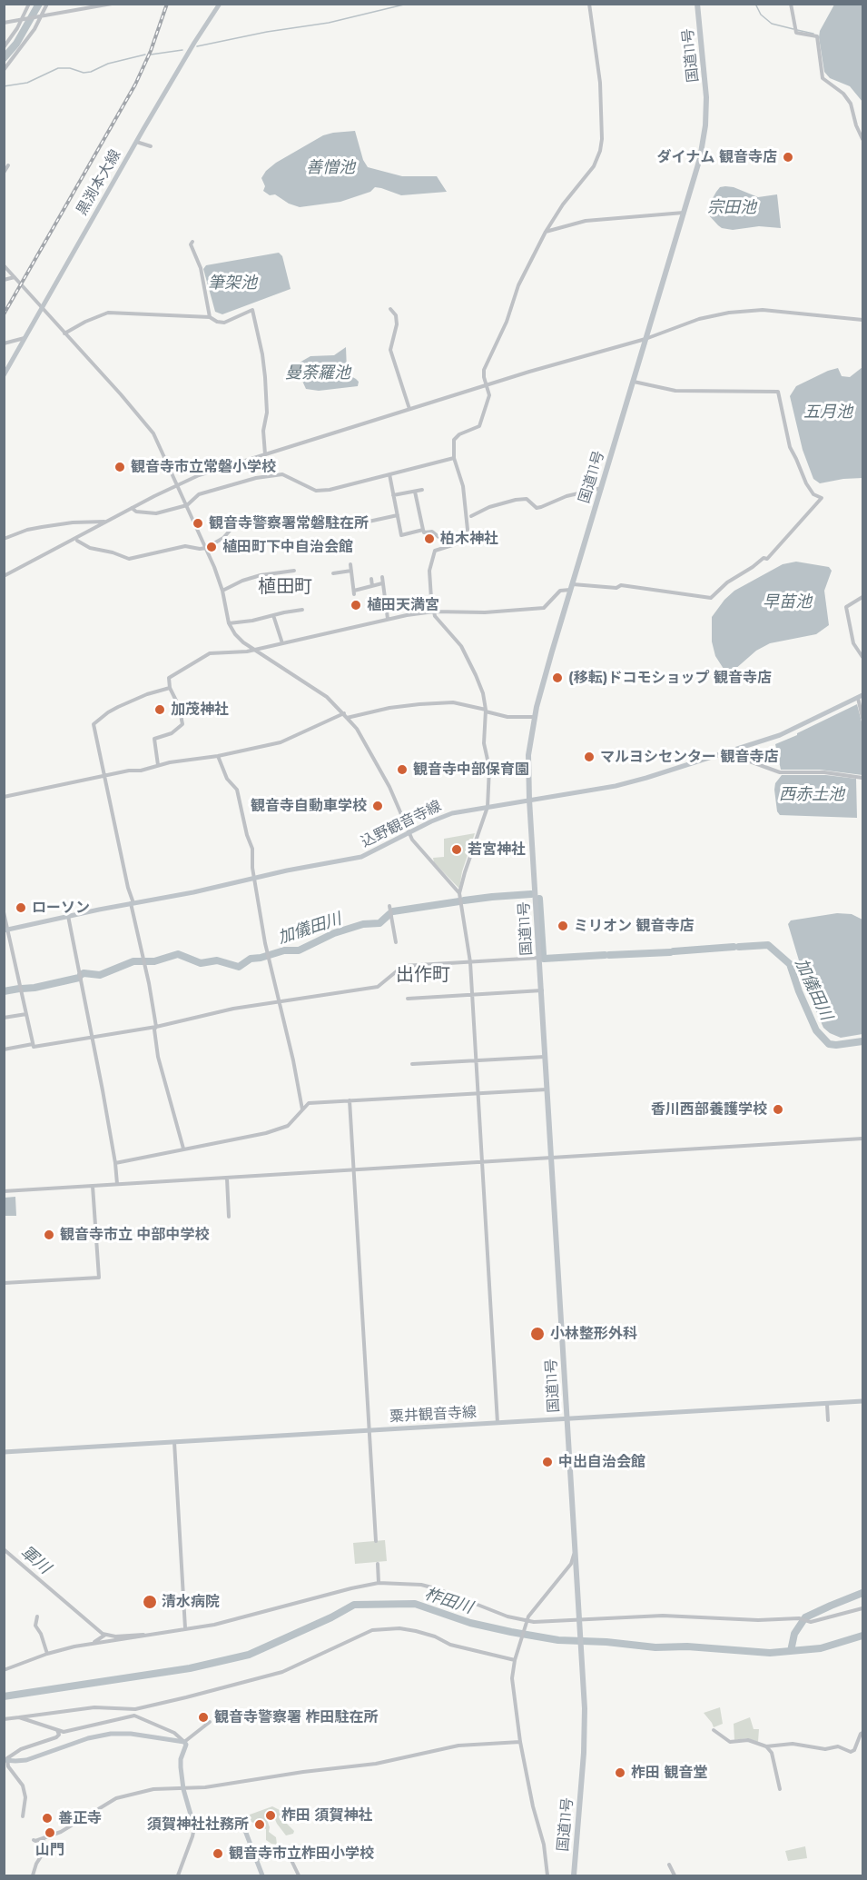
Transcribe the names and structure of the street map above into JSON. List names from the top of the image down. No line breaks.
{"streets":{"highway":["国道11号"],"main road":["黒渕本大線","込野観音寺線","粟井観音寺線"]},"crossings":[["国道11号","込野観音寺線"],["国道11号","粟井観音寺線"]],"districts":["植田町","出作町"],"water":["善憎池","宗田池","筆架池","曼荼羅池","五月池","早苗池","西赤土池","加儀田川","軍川","柞田川"],"places":["ダイナム 観音寺店","観音寺市立常磐小学校","観音寺警察署常磐駐在所","柏木神社","植田町下中自治会館","植田天満宮","(移転)ドコモショップ 観音寺店","加茂神社","マルヨシセンター 観音寺店","観音寺中部保育園","観音寺自動車学校","若宮神社","ローソン","ミリオン 観音寺店","香川西部養護学校","観音寺市立 中部中学校","小林整形外科","中出自治会館","清水病院","観音寺警察署 柞田駐在所","柞田 観音堂","柞田 須賀神社","善正寺","須賀神社社務所","山門","観音寺市立柞田小学校"]}
